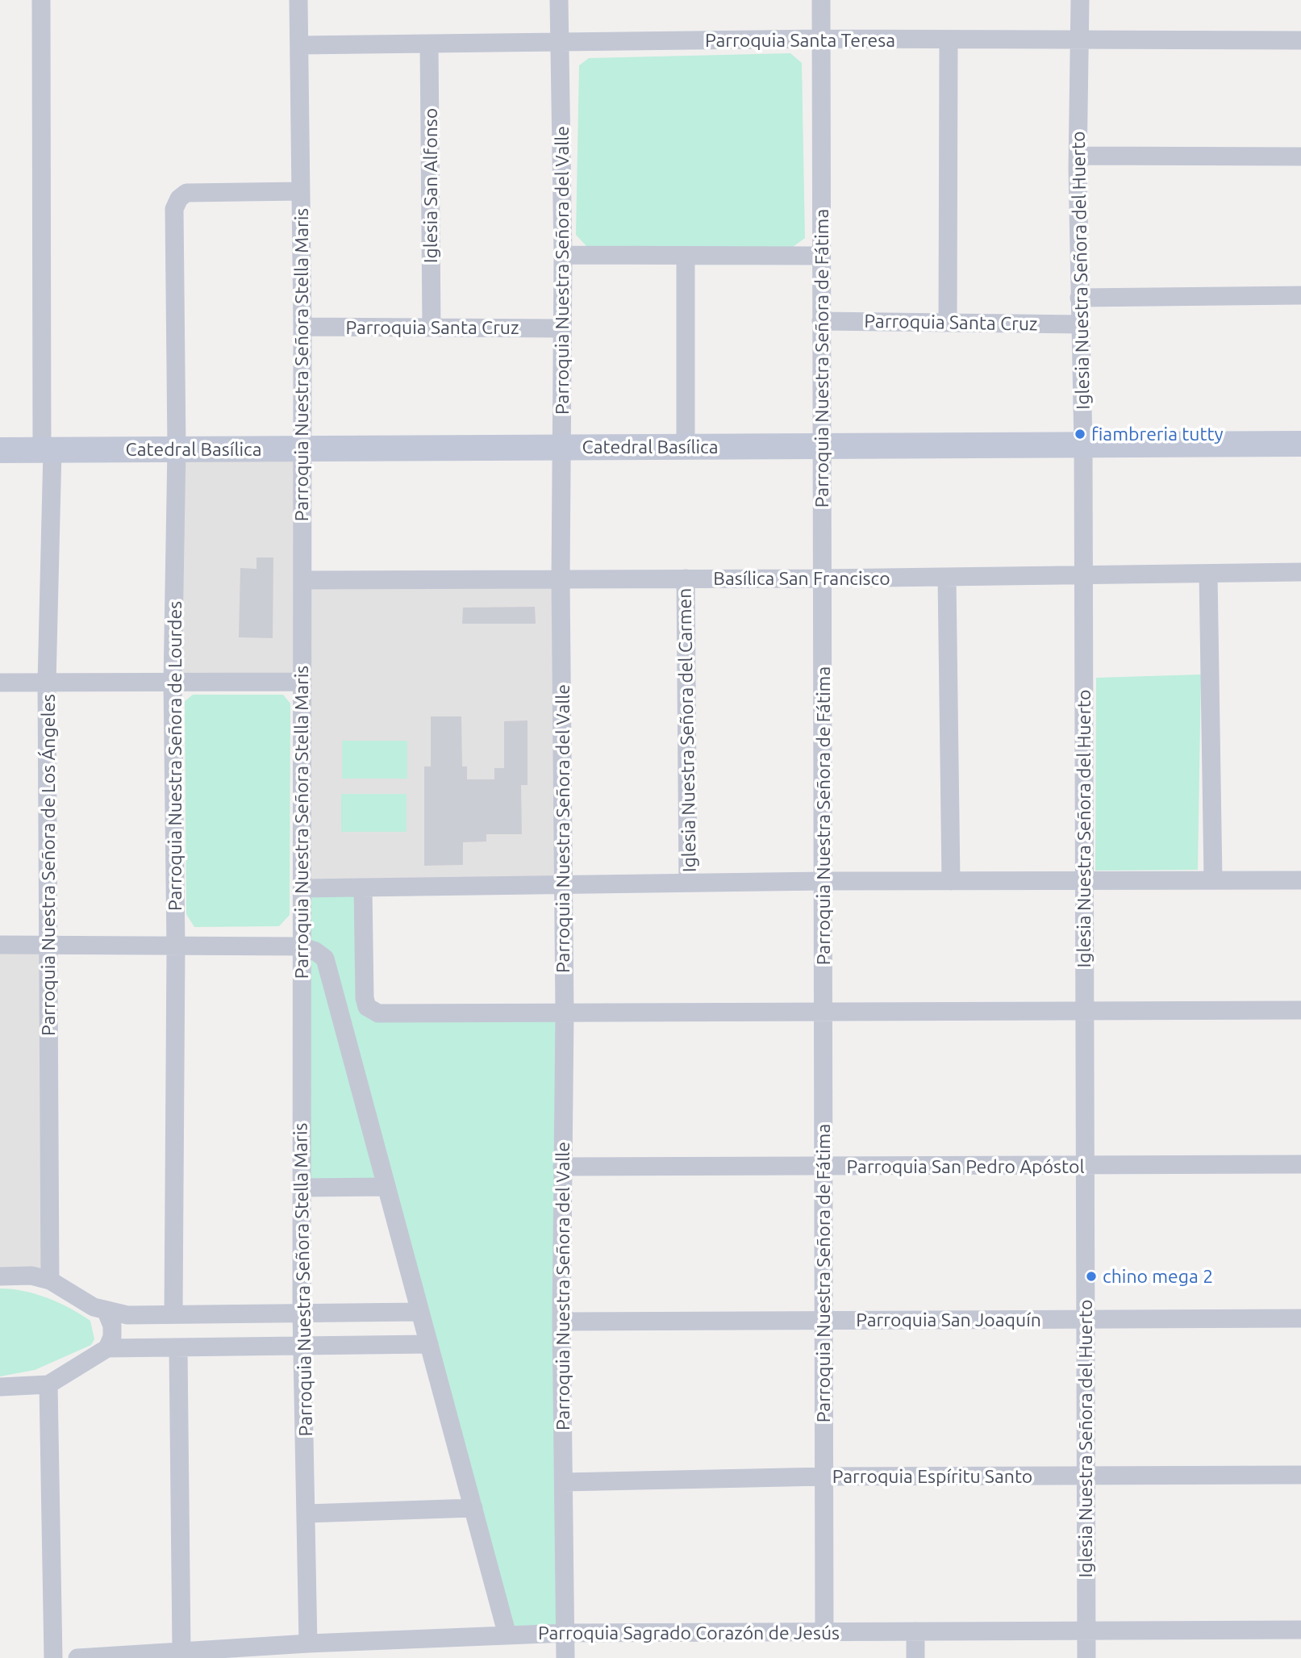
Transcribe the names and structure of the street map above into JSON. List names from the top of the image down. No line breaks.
{"streets":{"main road":["Catedral Basílica"],"street":["Parroquia Santa Teresa","Iglesia San Alfonso","Parroquia Nuestra Señora del Valle","Iglesia Nuestra Señora del Huerto","Parroquia Santa Cruz","Parroquia Nuestra Señora de Fátima","Parroquia Nuestra Señora Stella Maris","Basílica San Francisco","Iglesia Nuestra Señora del Carmen","Parroquia Nuestra Señora de Lourdes","Parroquia Nuestra Señora de Los Ángeles","Parroquia San Pedro Apóstol","Parroquia San Joaquín","Parroquia Espíritu Santo","Parroquia Sagrado Corazón de Jesús"]},"crossings":[["Parroquia Santa Teresa","Iglesia San Alfonso"],["Parroquia Santa Teresa","Parroquia Nuestra Señora del Valle"],["Parroquia Santa Teresa","Iglesia Nuestra Señora del Huerto"],["Parroquia Santa Teresa","Parroquia Nuestra Señora de Fátima"],["Parroquia Santa Teresa","Parroquia Nuestra Señora Stella Maris"],["Iglesia San Alfonso","Parroquia Santa Cruz"],["Parroquia Nuestra Señora del Valle","Parroquia Santa Cruz"],["Parroquia Nuestra Señora del Valle","Catedral Basílica"],["Parroquia Nuestra Señora del Valle","Basílica San Francisco"],["Parroquia Nuestra Señora del Valle","Parroquia San Pedro Apóstol"],["Parroquia Nuestra Señora del Valle","Parroquia San Joaquín"],["Parroquia Nuestra Señora del Valle","Parroquia Espíritu Santo"],["Parroquia Nuestra Señora del Valle","Parroquia Sagrado Corazón de Jesús"],["Iglesia Nuestra Señora del Huerto","Parroquia Santa Cruz"],["Iglesia Nuestra Señora del Huerto","Catedral Basílica"],["Iglesia Nuestra Señora del Huerto","Basílica San Francisco"],["Iglesia Nuestra Señora del Huerto","Parroquia San Pedro Apóstol"],["Iglesia Nuestra Señora del Huerto","Parroquia San Joaquín"],["Iglesia Nuestra Señora del Huerto","Parroquia Espíritu Santo"],["Iglesia Nuestra Señora del Huerto","Parroquia Sagrado Corazón de Jesús"],["Parroquia Santa Cruz","Parroquia Nuestra Señora de Fátima"],["Parroquia Santa Cruz","Parroquia Nuestra Señora Stella Maris"],["Parroquia Nuestra Señora de Fátima","Catedral Basílica"],["Parroquia Nuestra Señora de Fátima","Basílica San Francisco"],["Parroquia Nuestra Señora de Fátima","Parroquia San Pedro Apóstol"],["Parroquia Nuestra Señora de Fátima","Parroquia San Joaquín"],["Parroquia Nuestra Señora de Fátima","Parroquia Espíritu Santo"],["Parroquia Nuestra Señora de Fátima","Parroquia Sagrado Corazón de Jesús"],["Parroquia Nuestra Señora Stella Maris","Catedral Basílica"],["Parroquia Nuestra Señora Stella Maris","Basílica San Francisco"],["Parroquia Nuestra Señora Stella Maris","Parroquia Nuestra Señora de Lourdes"],["Parroquia Nuestra Señora Stella Maris","Parroquia Sagrado Corazón de Jesús"],["Catedral Basílica","Parroquia Nuestra Señora de Lourdes"],["Catedral Basílica","Parroquia Nuestra Señora de Los Ángeles"],["Basílica San Francisco","Iglesia Nuestra Señora del Carmen"]],"places":["fiambreria tutty","chino mega 2"]}
